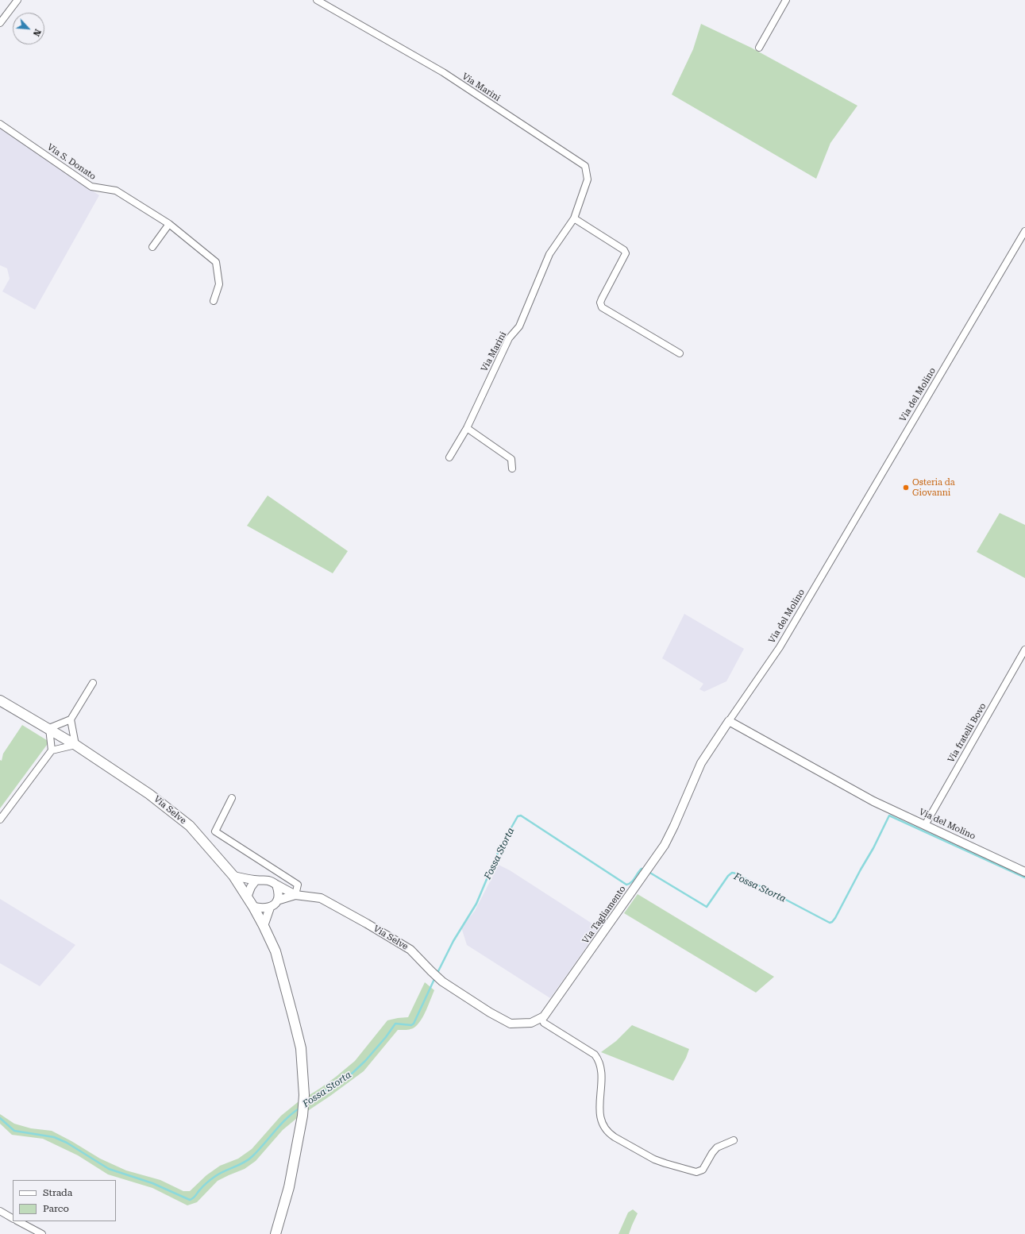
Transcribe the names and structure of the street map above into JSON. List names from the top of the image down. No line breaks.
{"streets":{"main road":["Via Selve"],"street":["Via Marini","Via S. Donato","Via del Molino","Via fratelli Bovo","Via Tagliamento"]},"crossings":[["Via del Molino","Via fratelli Bovo"],["Via del Molino","Via Tagliamento"],["Via Selve","Via Tagliamento"]],"water":["Fossa Storta"],"places":["Osteria da Giovanni"],"legend":["Strada","Parco"],"north":"bottom right"}
